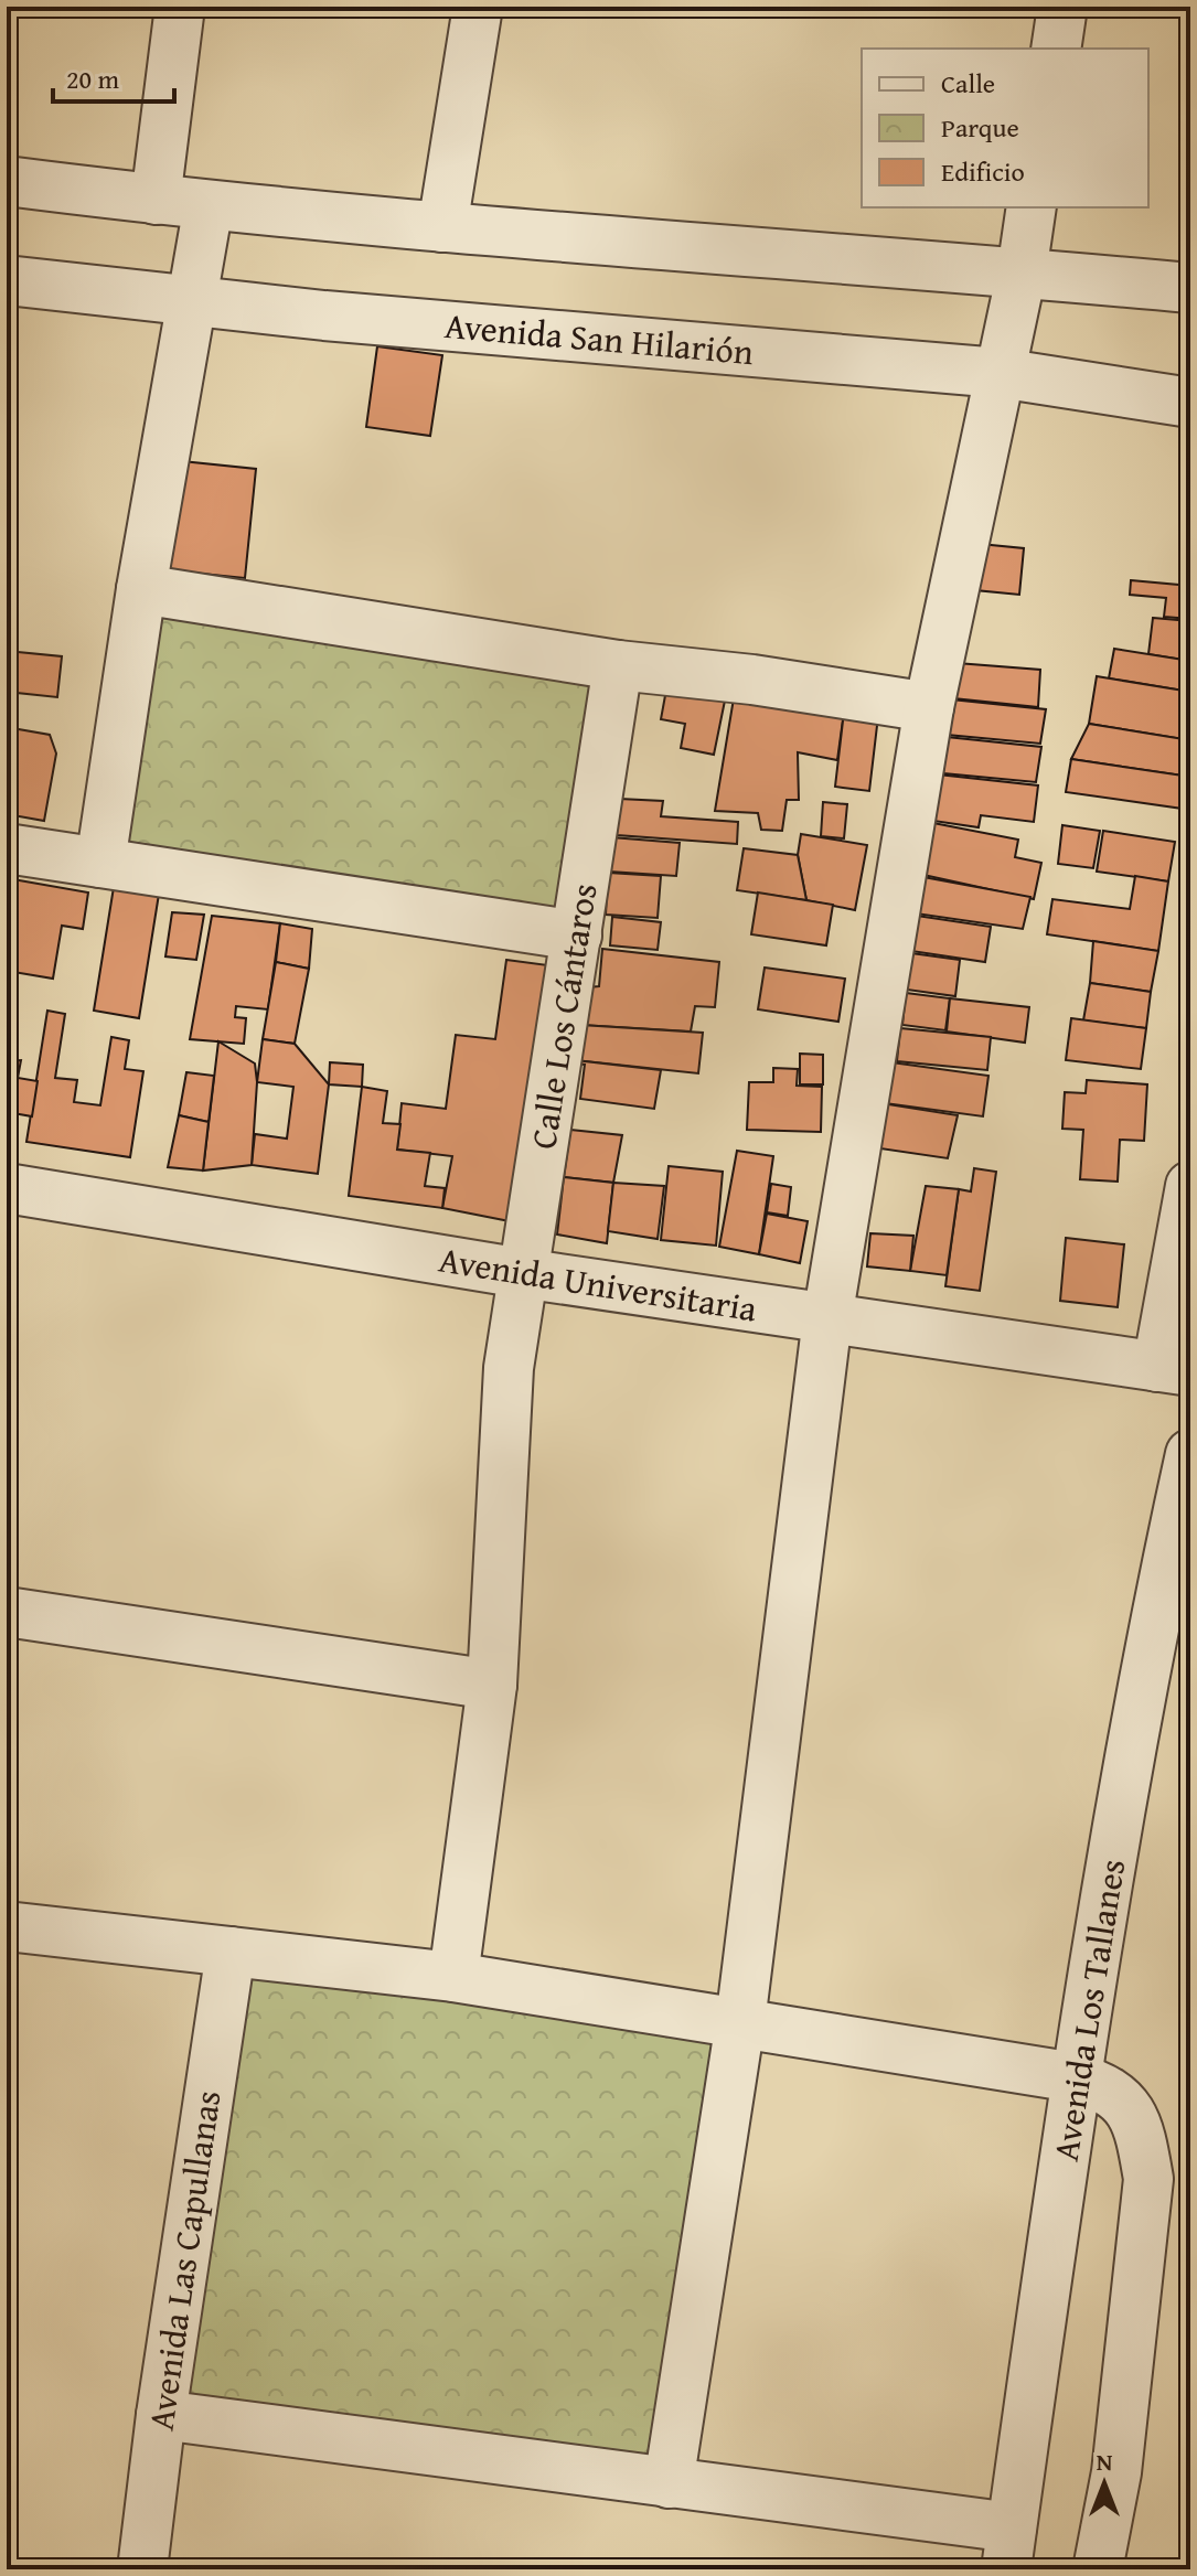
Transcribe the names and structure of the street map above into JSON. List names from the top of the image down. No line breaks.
{"streets":{"street":["Avenida San Hilarión","Calle Los Cántaros","Avenida Universitaria","Avenida Los Tallanes","Avenida Las Capullanas"]},"crossings":[["Calle Los Cántaros","Avenida Universitaria"]],"legend":["Calle","Parque","Edificio"],"scale_bar":"20 m","north":"top"}
